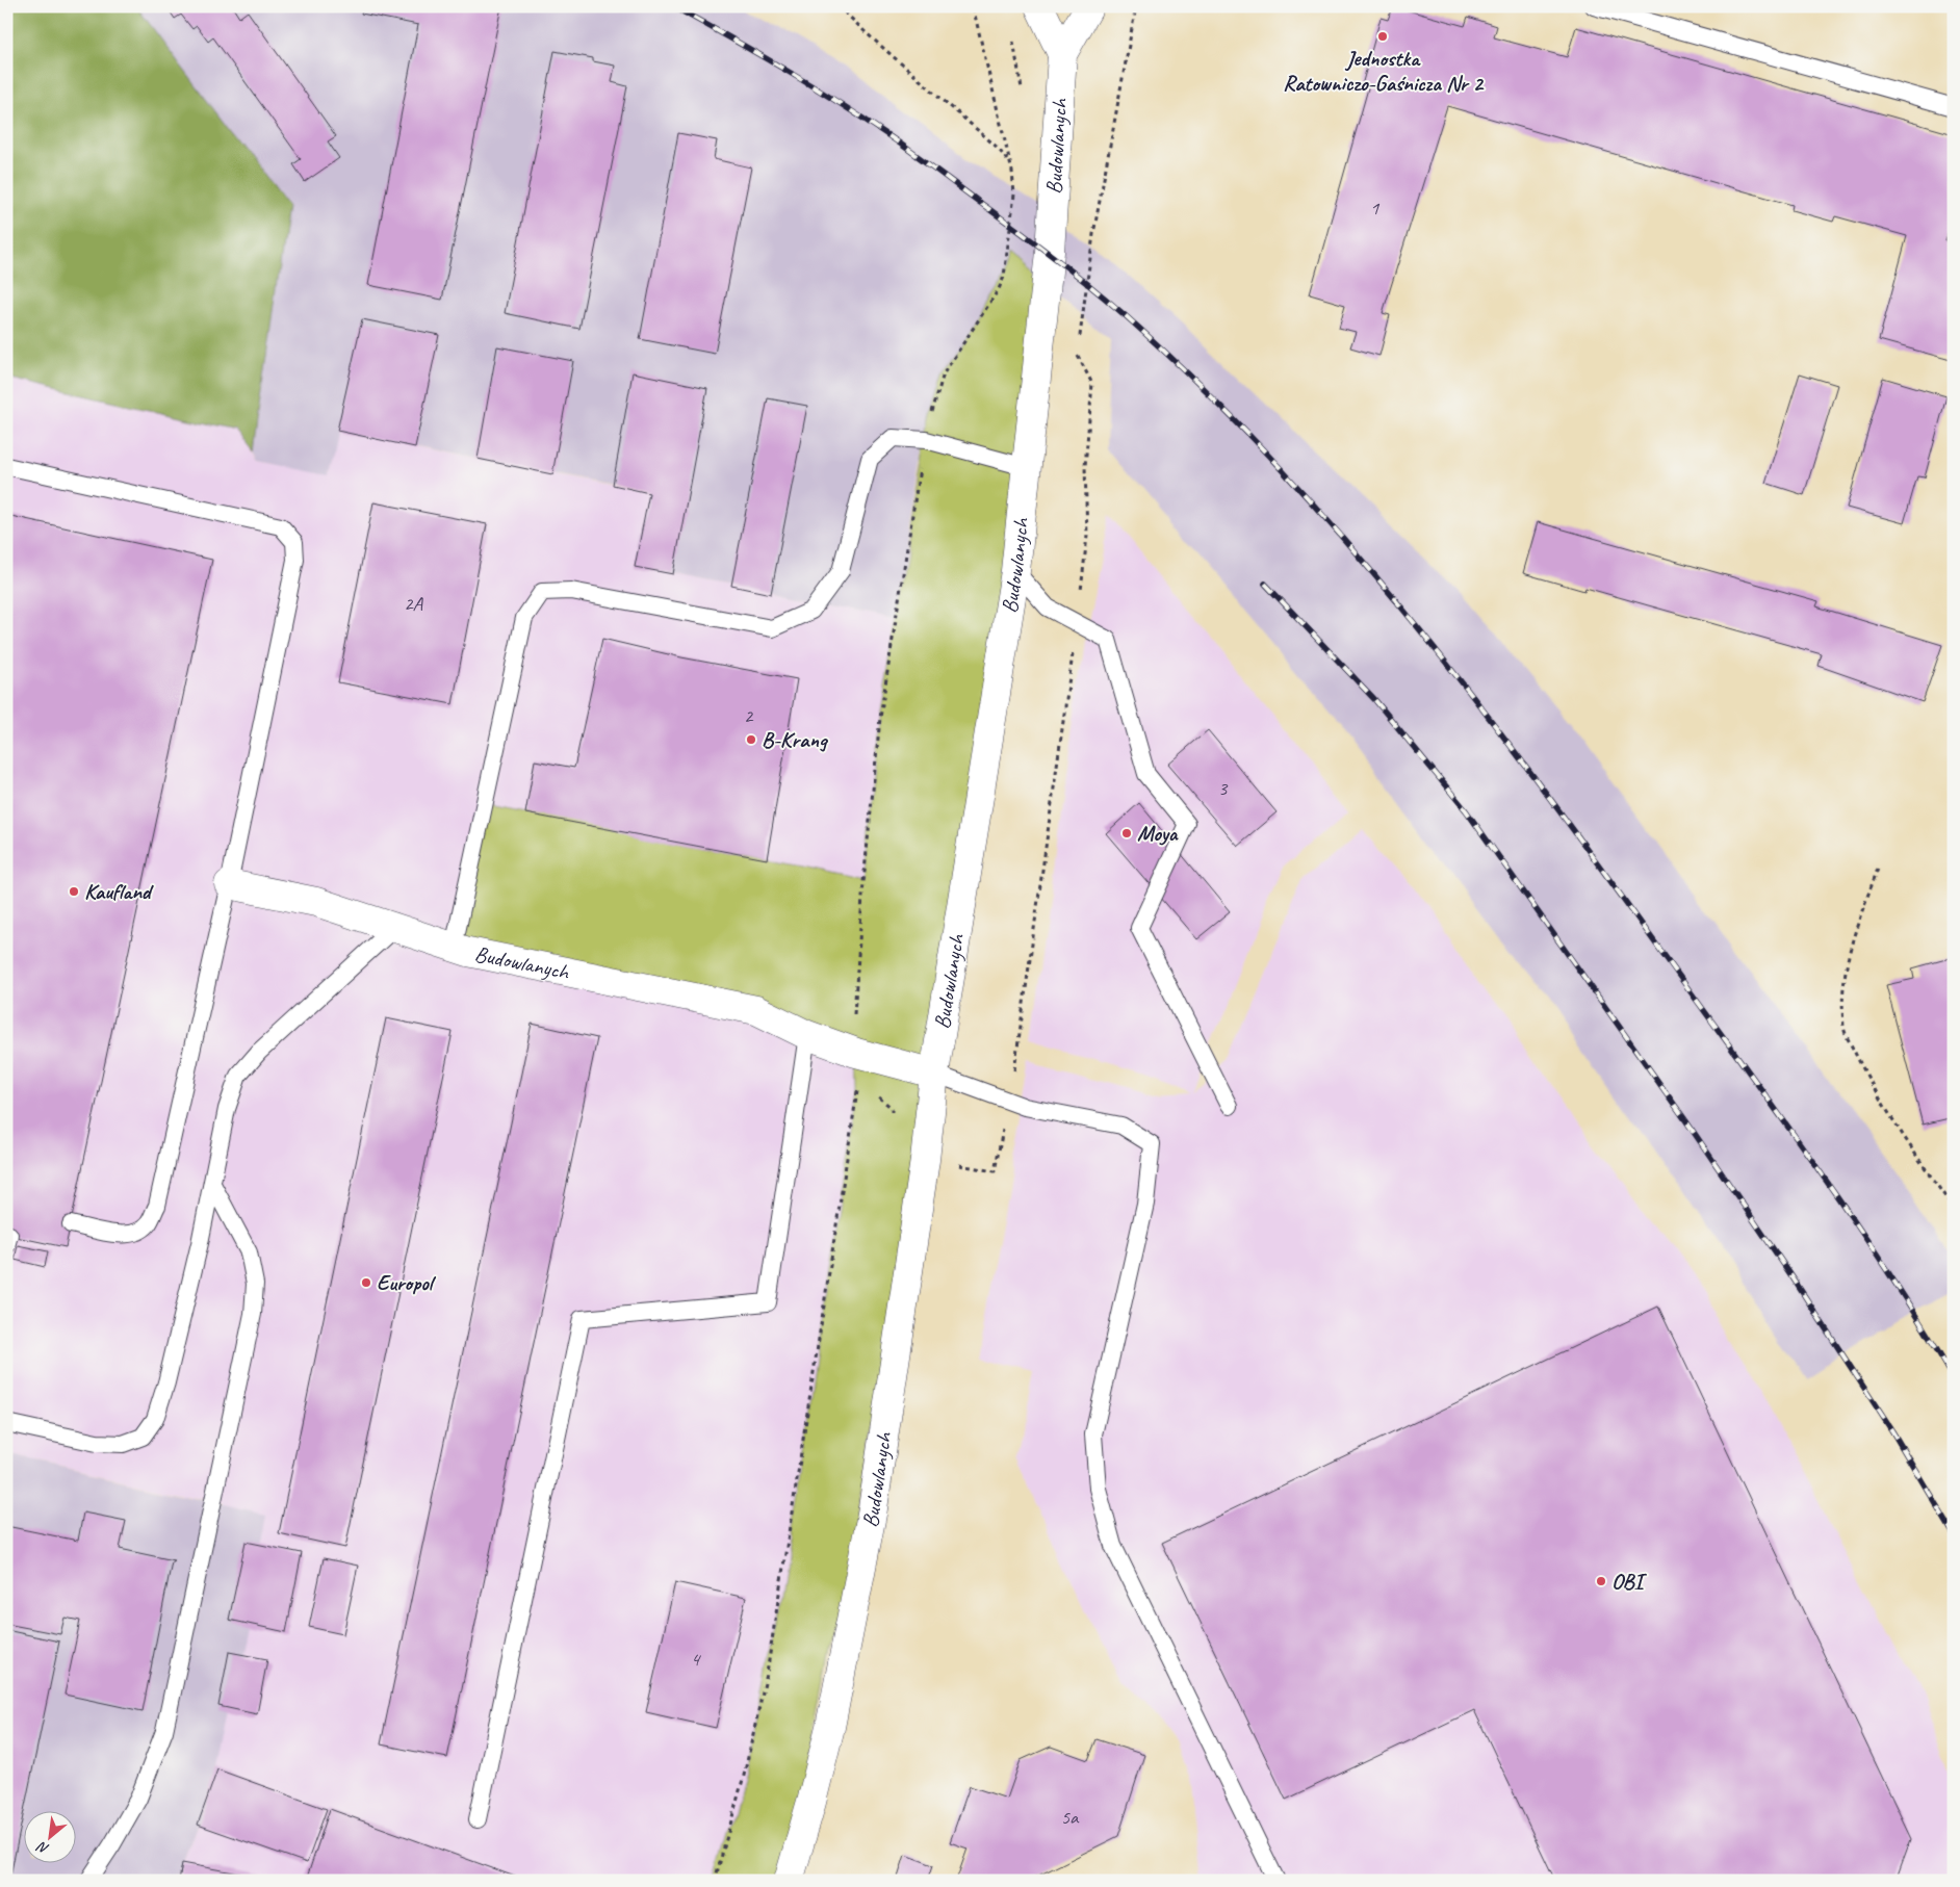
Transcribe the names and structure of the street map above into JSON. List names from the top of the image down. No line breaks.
{"streets":{"main road":["Budowlanych"]},"places":["Jednostka Ratowniczo-Gaśnicza Nr 2","B-Krang","Moya","Kaufland","Europol","OBI"],"house_numbers":["1","2A","2","3","4","5a"],"north":"bottom left"}
